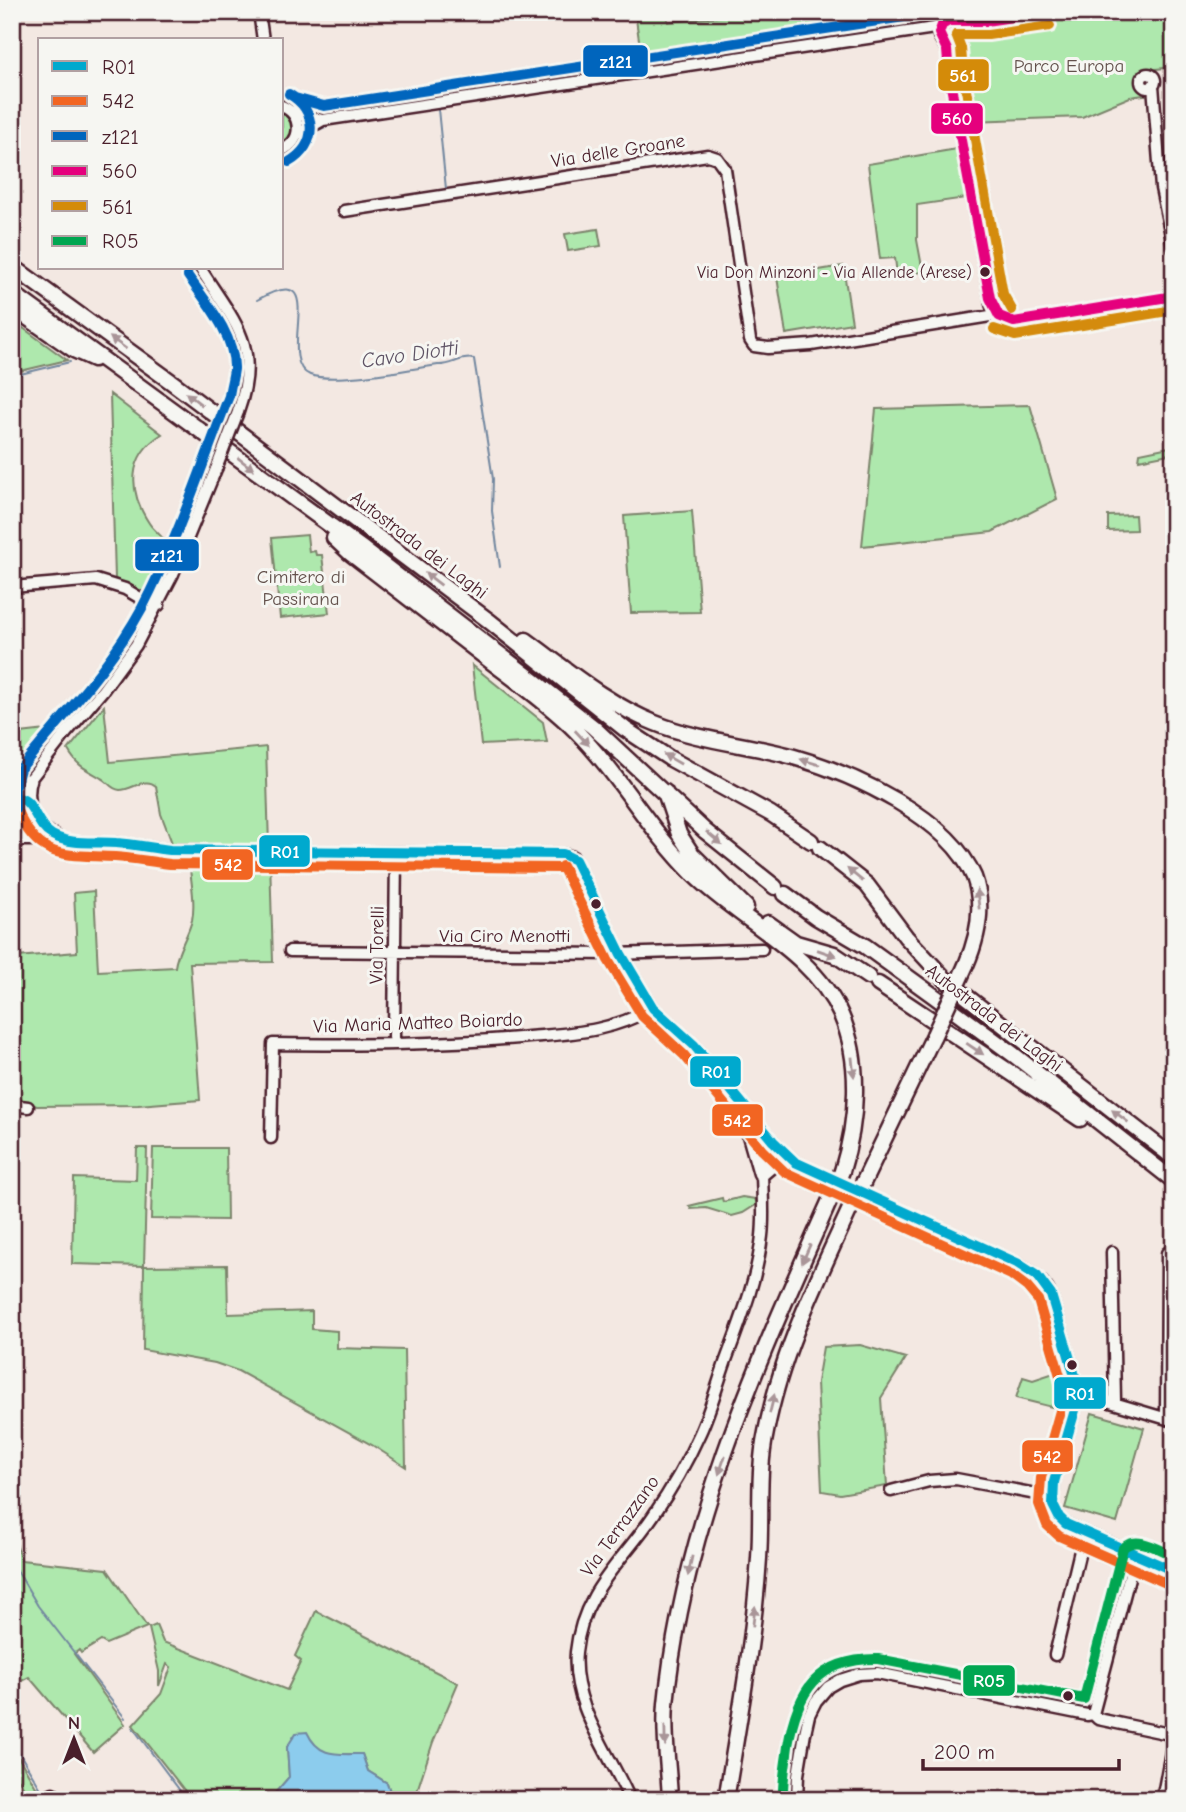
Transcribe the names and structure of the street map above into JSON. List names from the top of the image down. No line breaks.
{"streets":{"highway":["Autostrada dei Laghi"],"street":["Via delle Groane","Via Ciro Menotti","Via Torelli","Via Maria Matteo Boiardo","Via Terrazzano"]},"crossings":[["Via Ciro Menotti","Via Torelli"]],"water":["Cavo Diotti"],"parks":["Parco Europa","Cimitero di Passirana"],"places":["Via Don Minzoni - Via Allende (Arese)"],"lines":["transit line z121","transit line 560","transit line 561","transit line R01","transit line 542","transit line R05"],"legend":["R01","542","z121","560","561","R05"],"scale_bar":"200 m","north":"top"}
